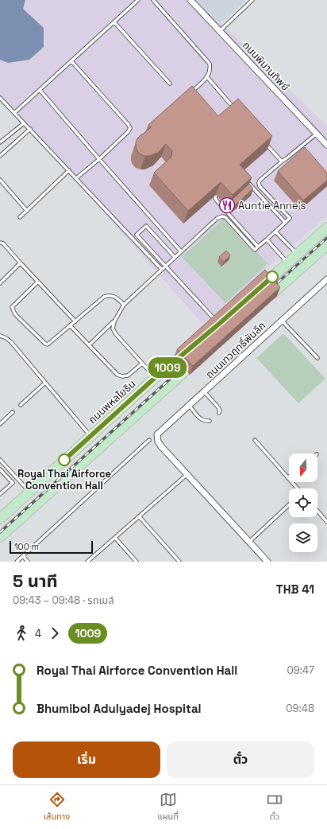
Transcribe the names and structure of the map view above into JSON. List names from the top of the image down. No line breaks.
{"streets":{"main road":["ถนนพหลโยธิน"],"street":["ถนนพิมานทิพย์","ถนนเทวฤทธิ์พันลึก"]},"places":{"restaurant":["Auntie Anne's"],"other":["Royal Thai Airforce Convention Hall"]},"lines":["bus line 1009"],"scale_bar":"100 m","north":"bottom","page":{"on_map":"1009","scale":"100 m","heading":["5 นาที","09:43 – 09:48 · รถเมล์","THB 41"],"legs":["4","1009"],"list":[{"name":"Royal Thai Airforce Convention Hall","value":"09:47"},{"name":"Bhumibol Adulyadej Hospital","value":"09:48"}],"buttons":["เริ่ม","ตั๋ว"],"tabs":["เส้นทาง","แผนที่","ตั๋ว"]}}
